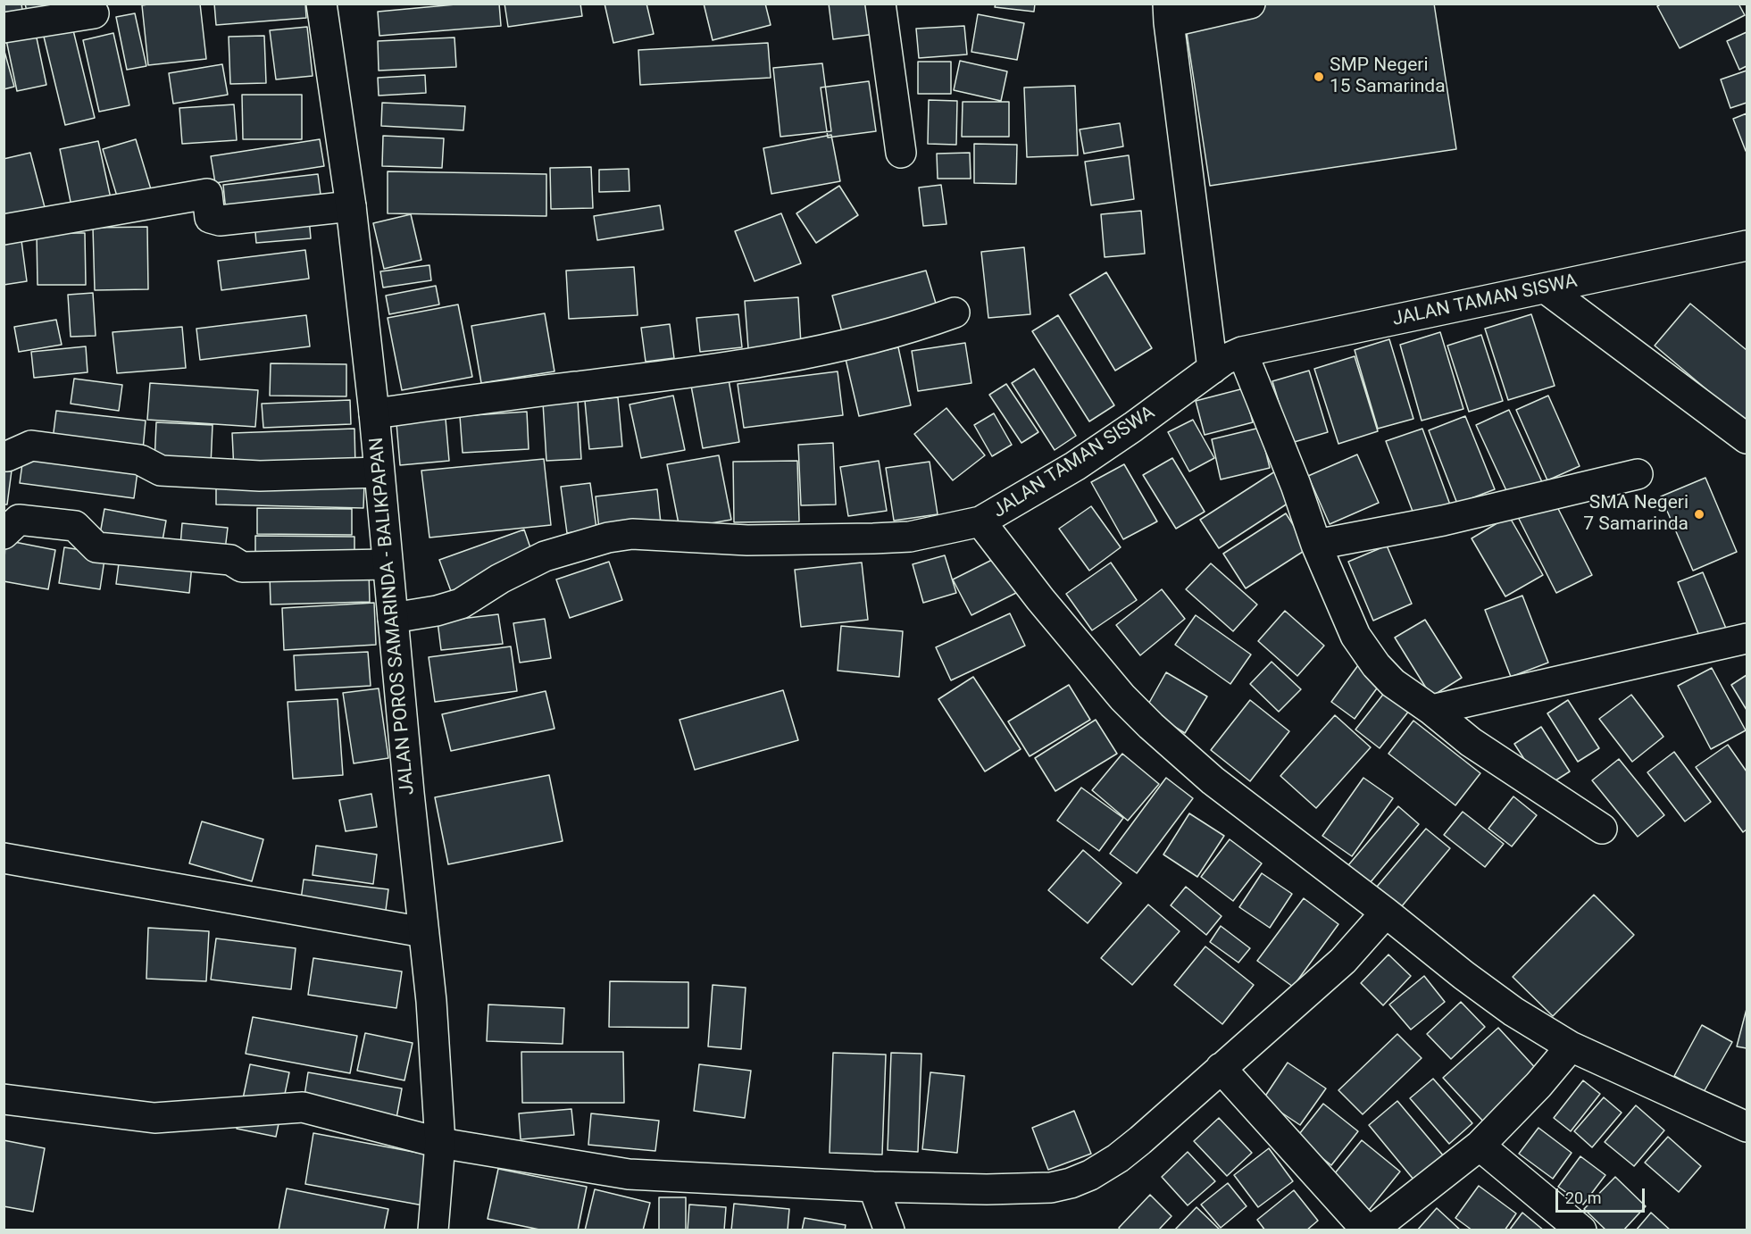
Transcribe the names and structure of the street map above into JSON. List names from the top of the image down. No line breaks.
{"streets":{"main road":["JALAN TAMAN SISWA","JALAN POROS SAMARINDA - BALIKPAPAN"]},"crossings":[["JALAN TAMAN SISWA","JALAN POROS SAMARINDA - BALIKPAPAN"]],"places":["SMP Negeri 15 Samarinda","SMA Negeri 7 Samarinda"],"scale_bar":"20 m"}
